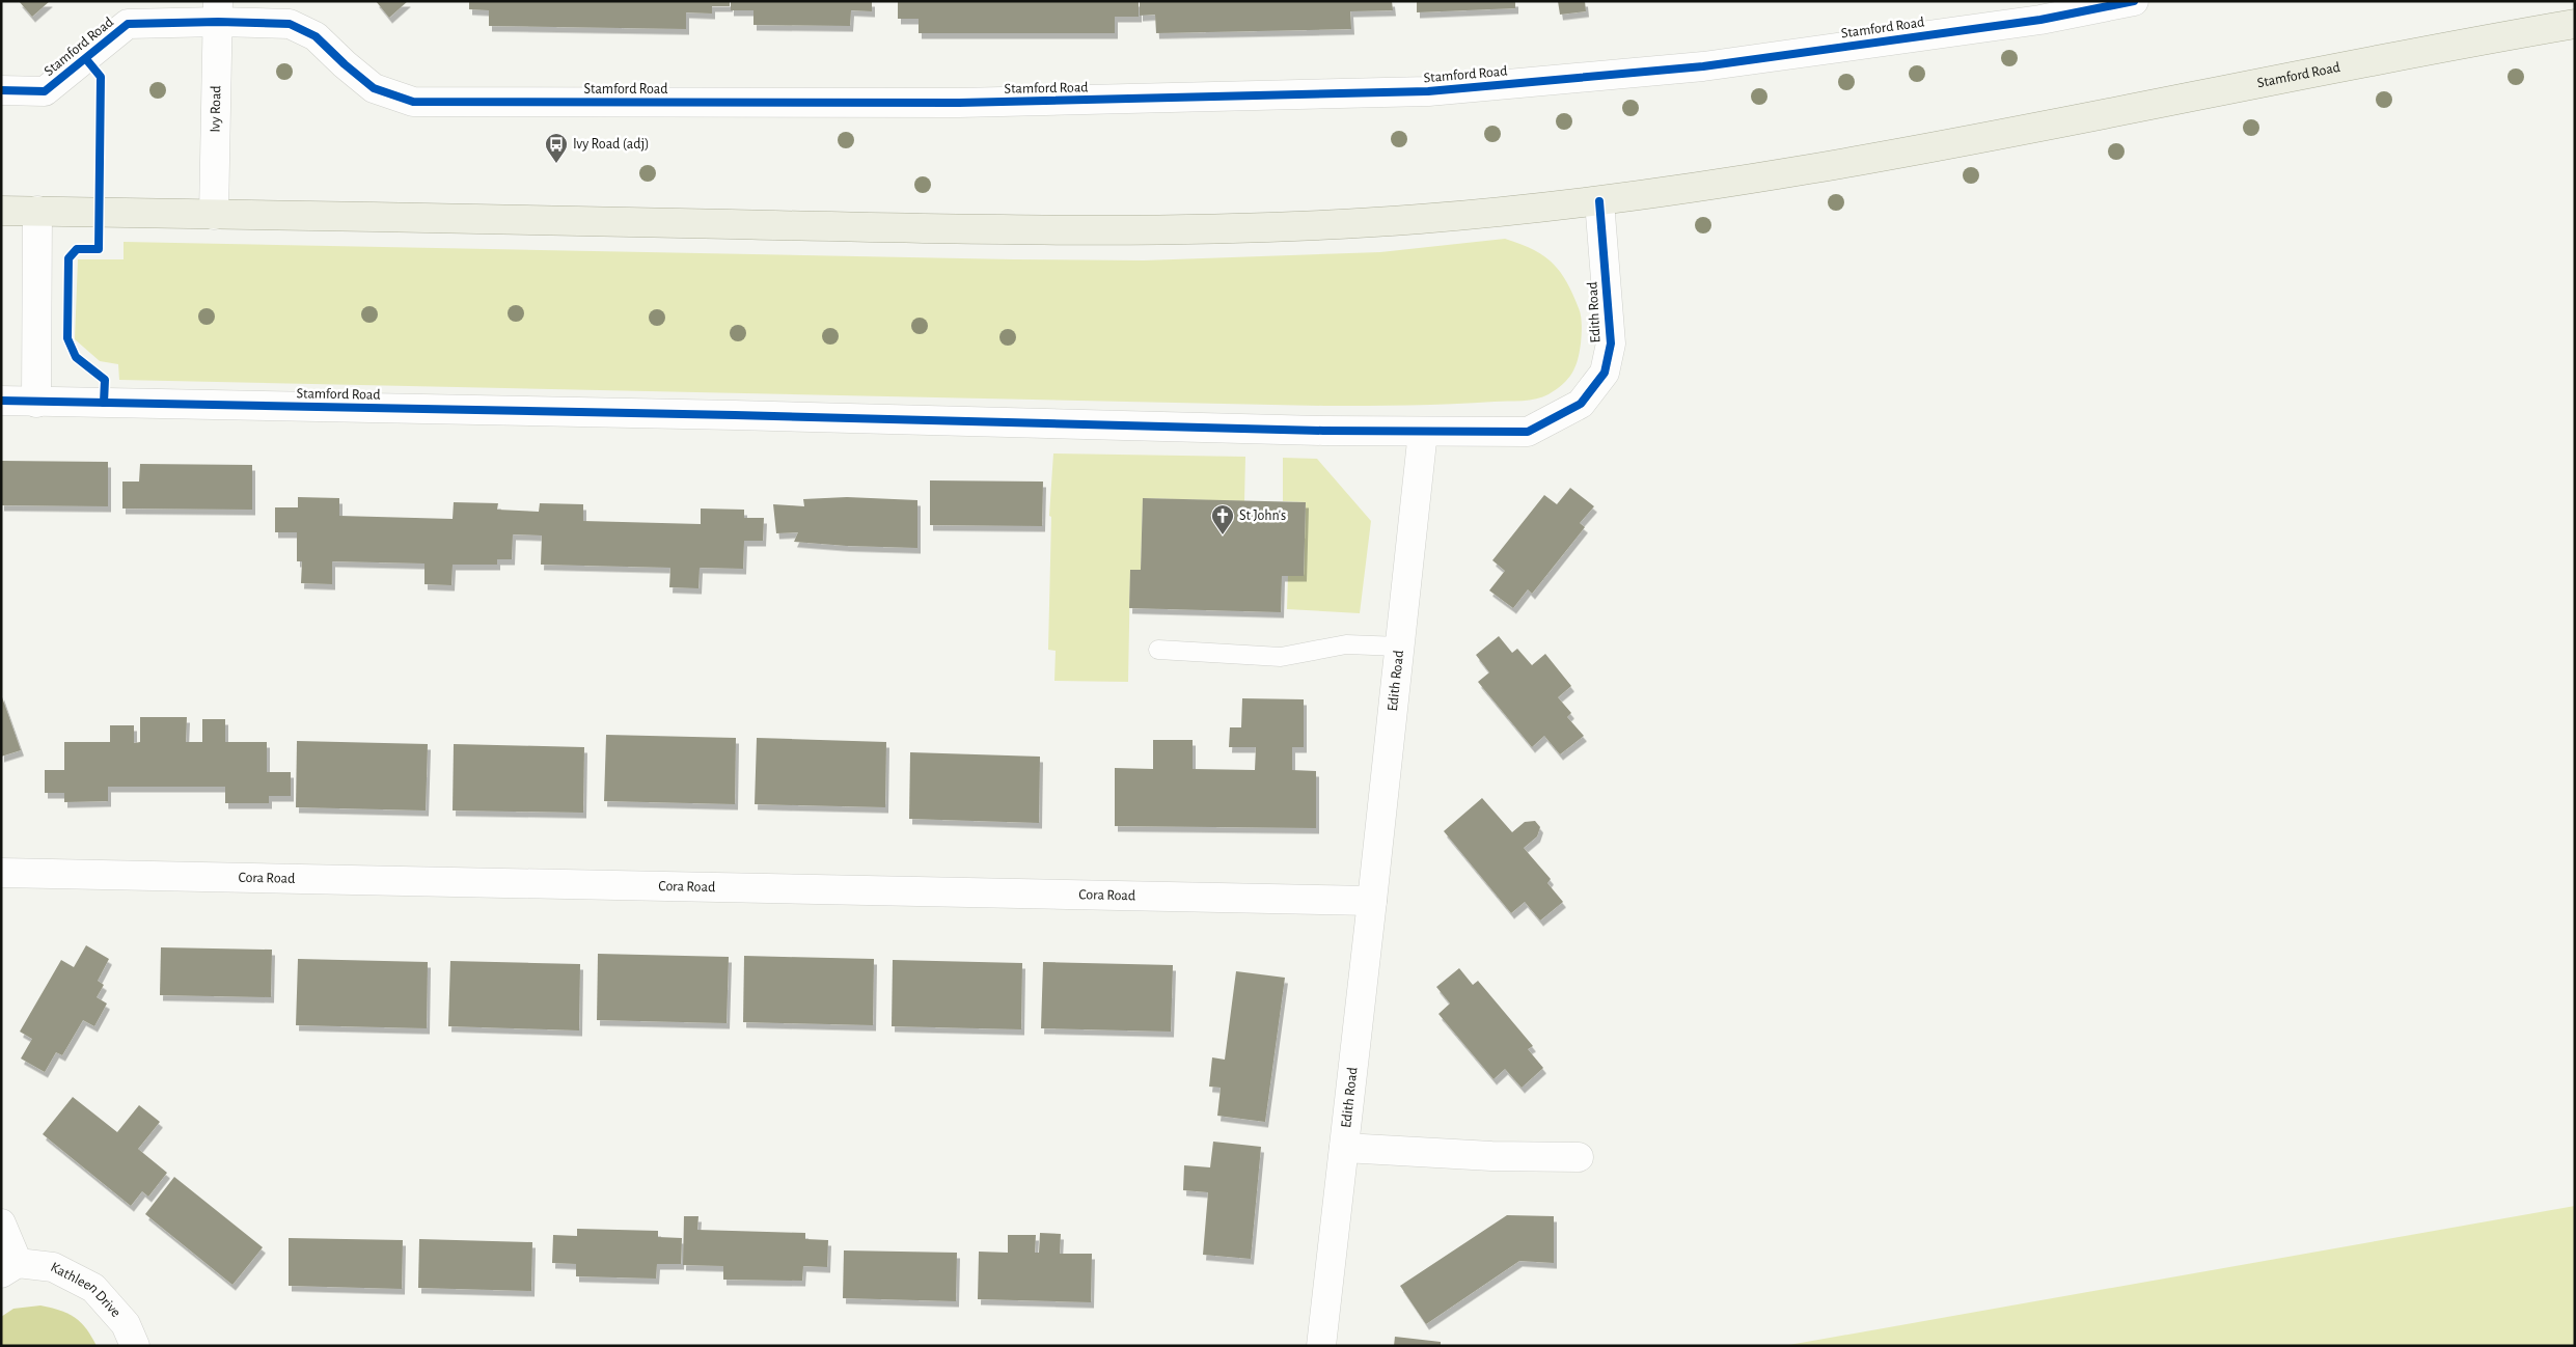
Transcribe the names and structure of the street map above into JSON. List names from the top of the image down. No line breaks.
{"streets":{"main road":["Stamford Road"],"street":["Ivy Road","Edith Road","Cora Road","Kathleen Drive"]},"crossings":[["Stamford Road","Ivy Road"],["Stamford Road","Edith Road"],["Edith Road","Cora Road"]],"places":{"bus stop":["Ivy Road (adj)"],"church":["St John's"]}}
